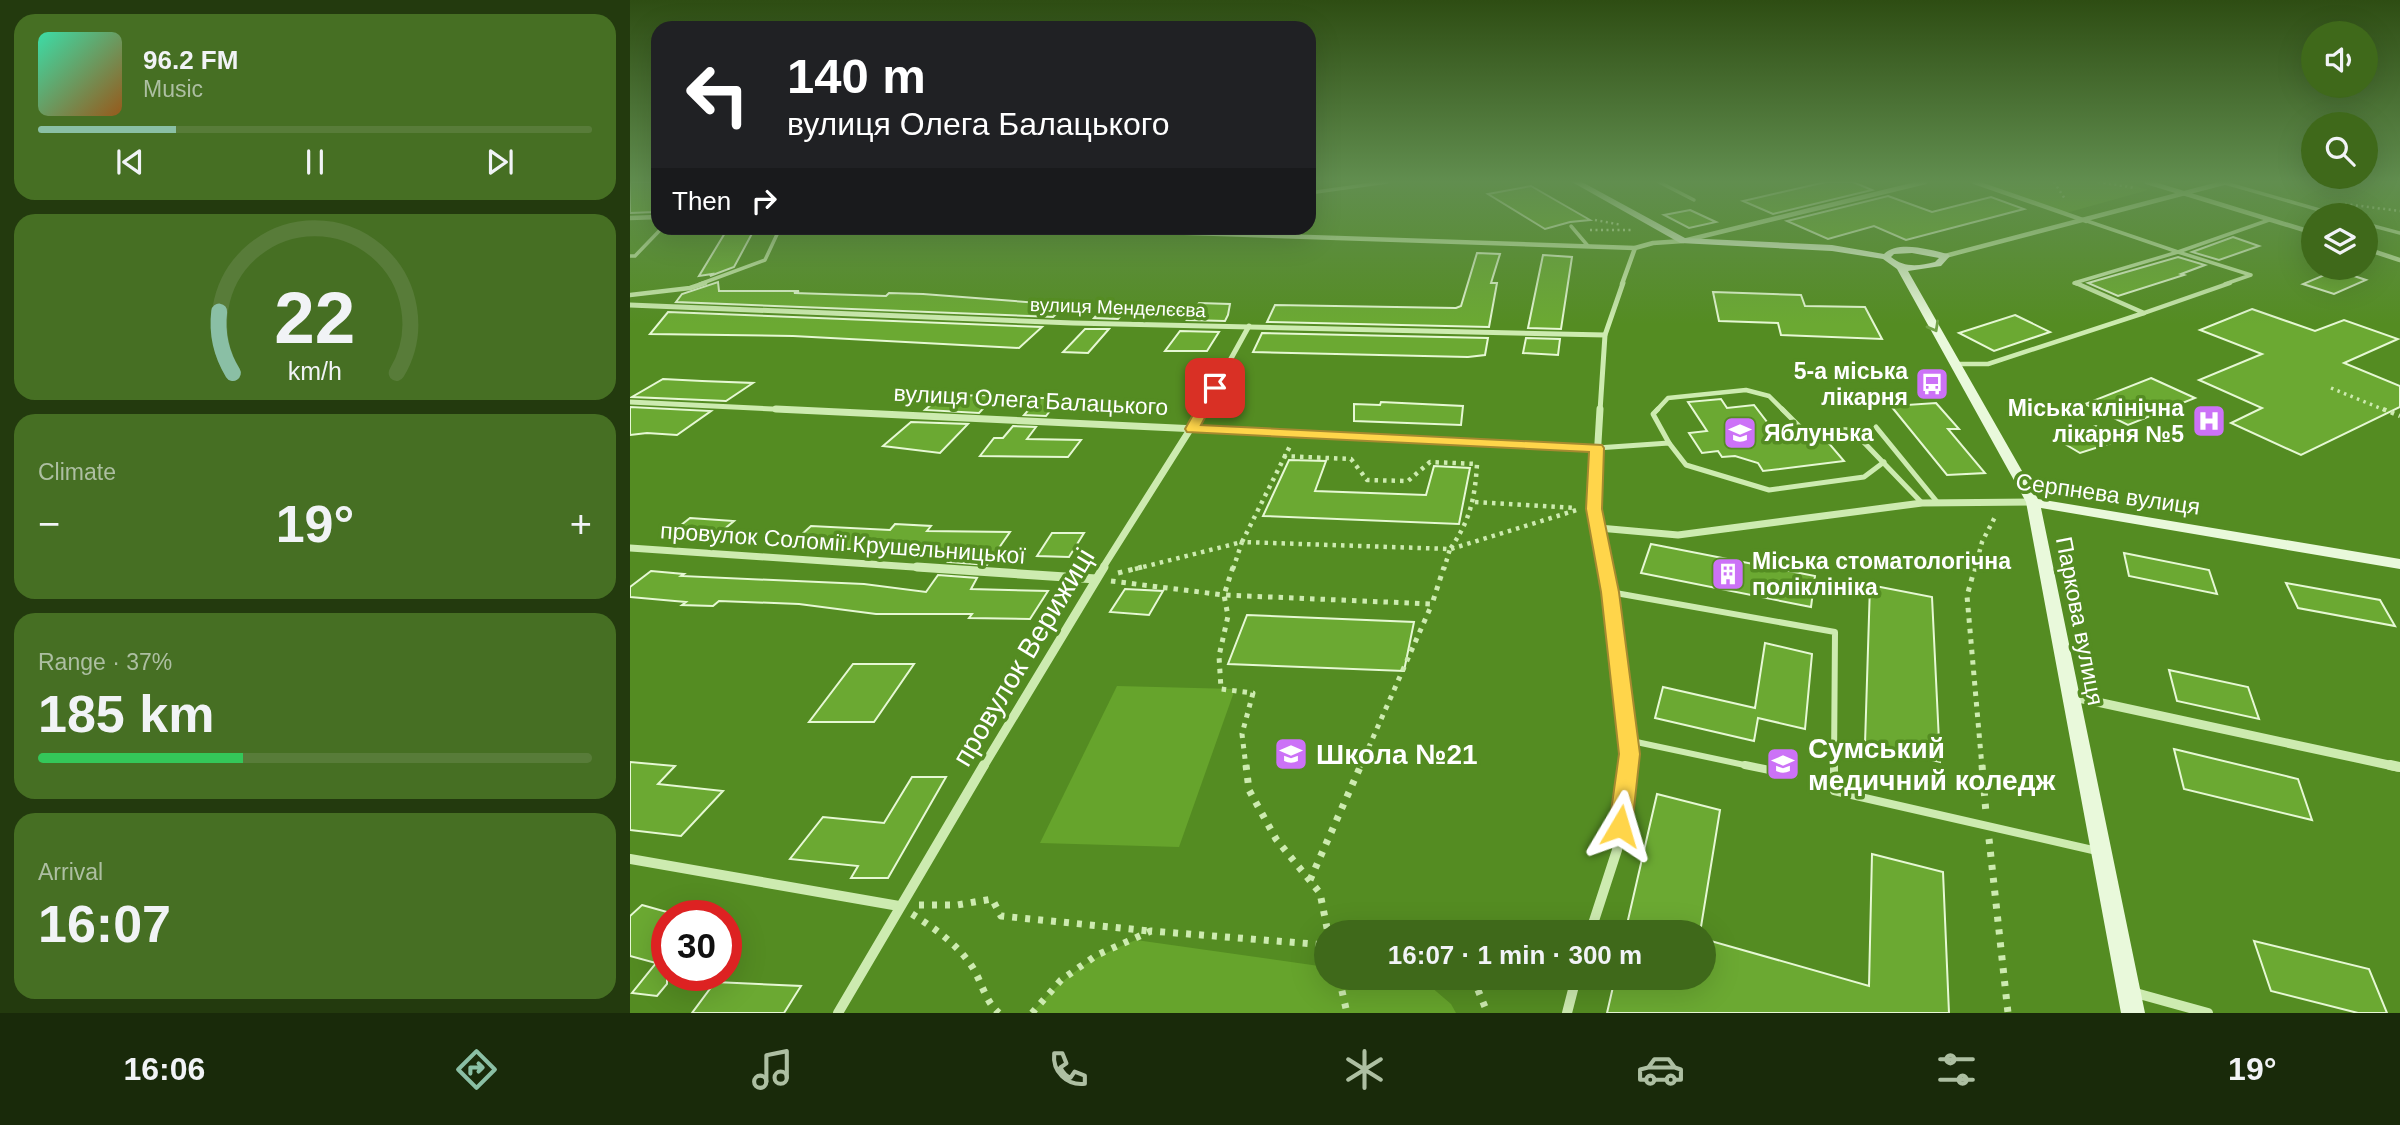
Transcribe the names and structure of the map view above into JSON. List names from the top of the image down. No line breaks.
{"streets":{"main road":["Серпнева вулиця","Паркова вулиця"],"street":["вулиця Менделєєва","вулиця Олега Балацького","провулок Соломії Крушельницької","провулок Верижиці"]},"crossings":[["вулиця Менделєєва","провулок Верижиці"],["вулиця Олега Балацького","провулок Верижиці"],["Серпнева вулиця","Паркова вулиця"],["провулок Соломії Крушельницької","провулок Верижиці"]],"places":{"bus stop":["5-а міська лікарня"],"hospital":["Міська клінічна лікарня №5"],"school or university":["Яблунька","Школа №21","Сумський медичний коледж"],"building":["Міська стоматологічна поліклініка"]},"page":{"turn":["140 m","вулиця Олега Балацького"],"song":["96.2 FM","Music"],"then":"Then","tile":["Climate",["Range · 37%","185 km"],["Arrival","16:07"]],"heat":["−","19°","+"],"limit":"30","trip":"16:07 · 1 min · 300 m","tabs":["16:06","19°"],"gauge":["22","km/h"]}}
